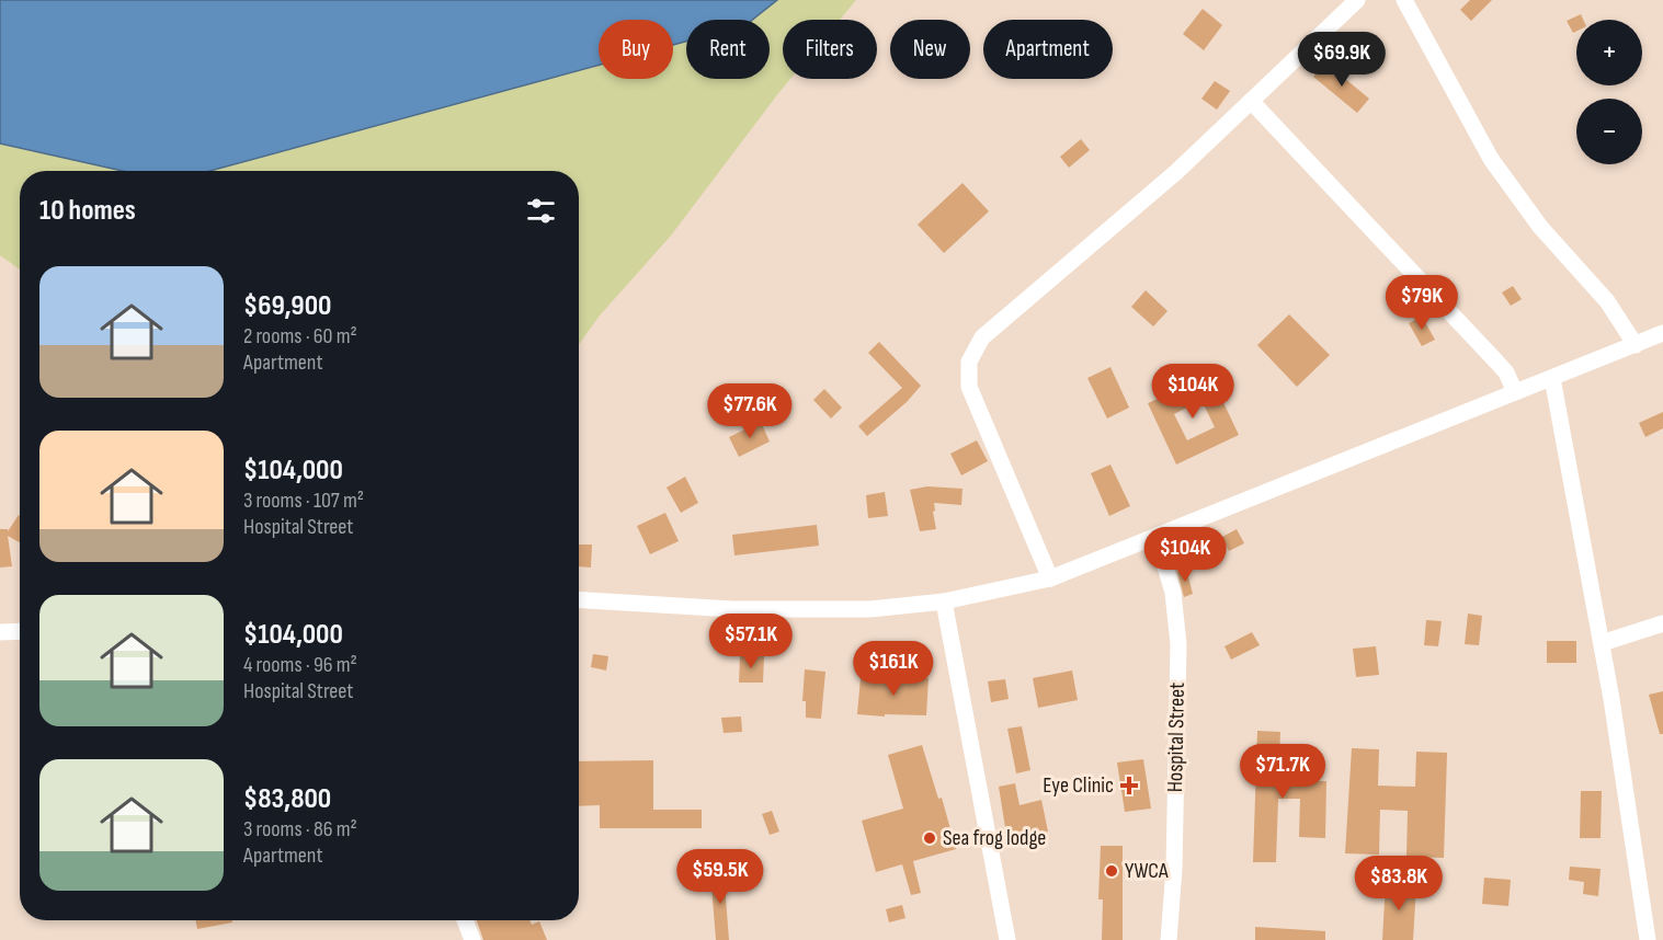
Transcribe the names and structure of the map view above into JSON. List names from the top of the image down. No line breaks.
{"streets":{"street":["Hospital Street"]},"places":{"health":["Eye Clinic"],"other":["Sea frog lodge","YWCA"]},"page":{"map_buttons":["+","−"],"chip":["Buy","Rent","Filters","New","Apartment"],"price":["$69.9K","$79K","$104K","$77.6K","$104K","$57.1K","$161K","$71.7K","$59.5K","$83.8K"],"heading":"10 homes","list":[{"name":"$69,900","note":"2 rooms · 60 m² · Apartment"},{"name":"$104,000","note":"3 rooms · 107 m² · Hospital Street"},{"name":"$104,000","note":"4 rooms · 96 m² · Hospital Street"},{"name":"$83,800","note":"3 rooms · 86 m² · Apartment"}]}}
